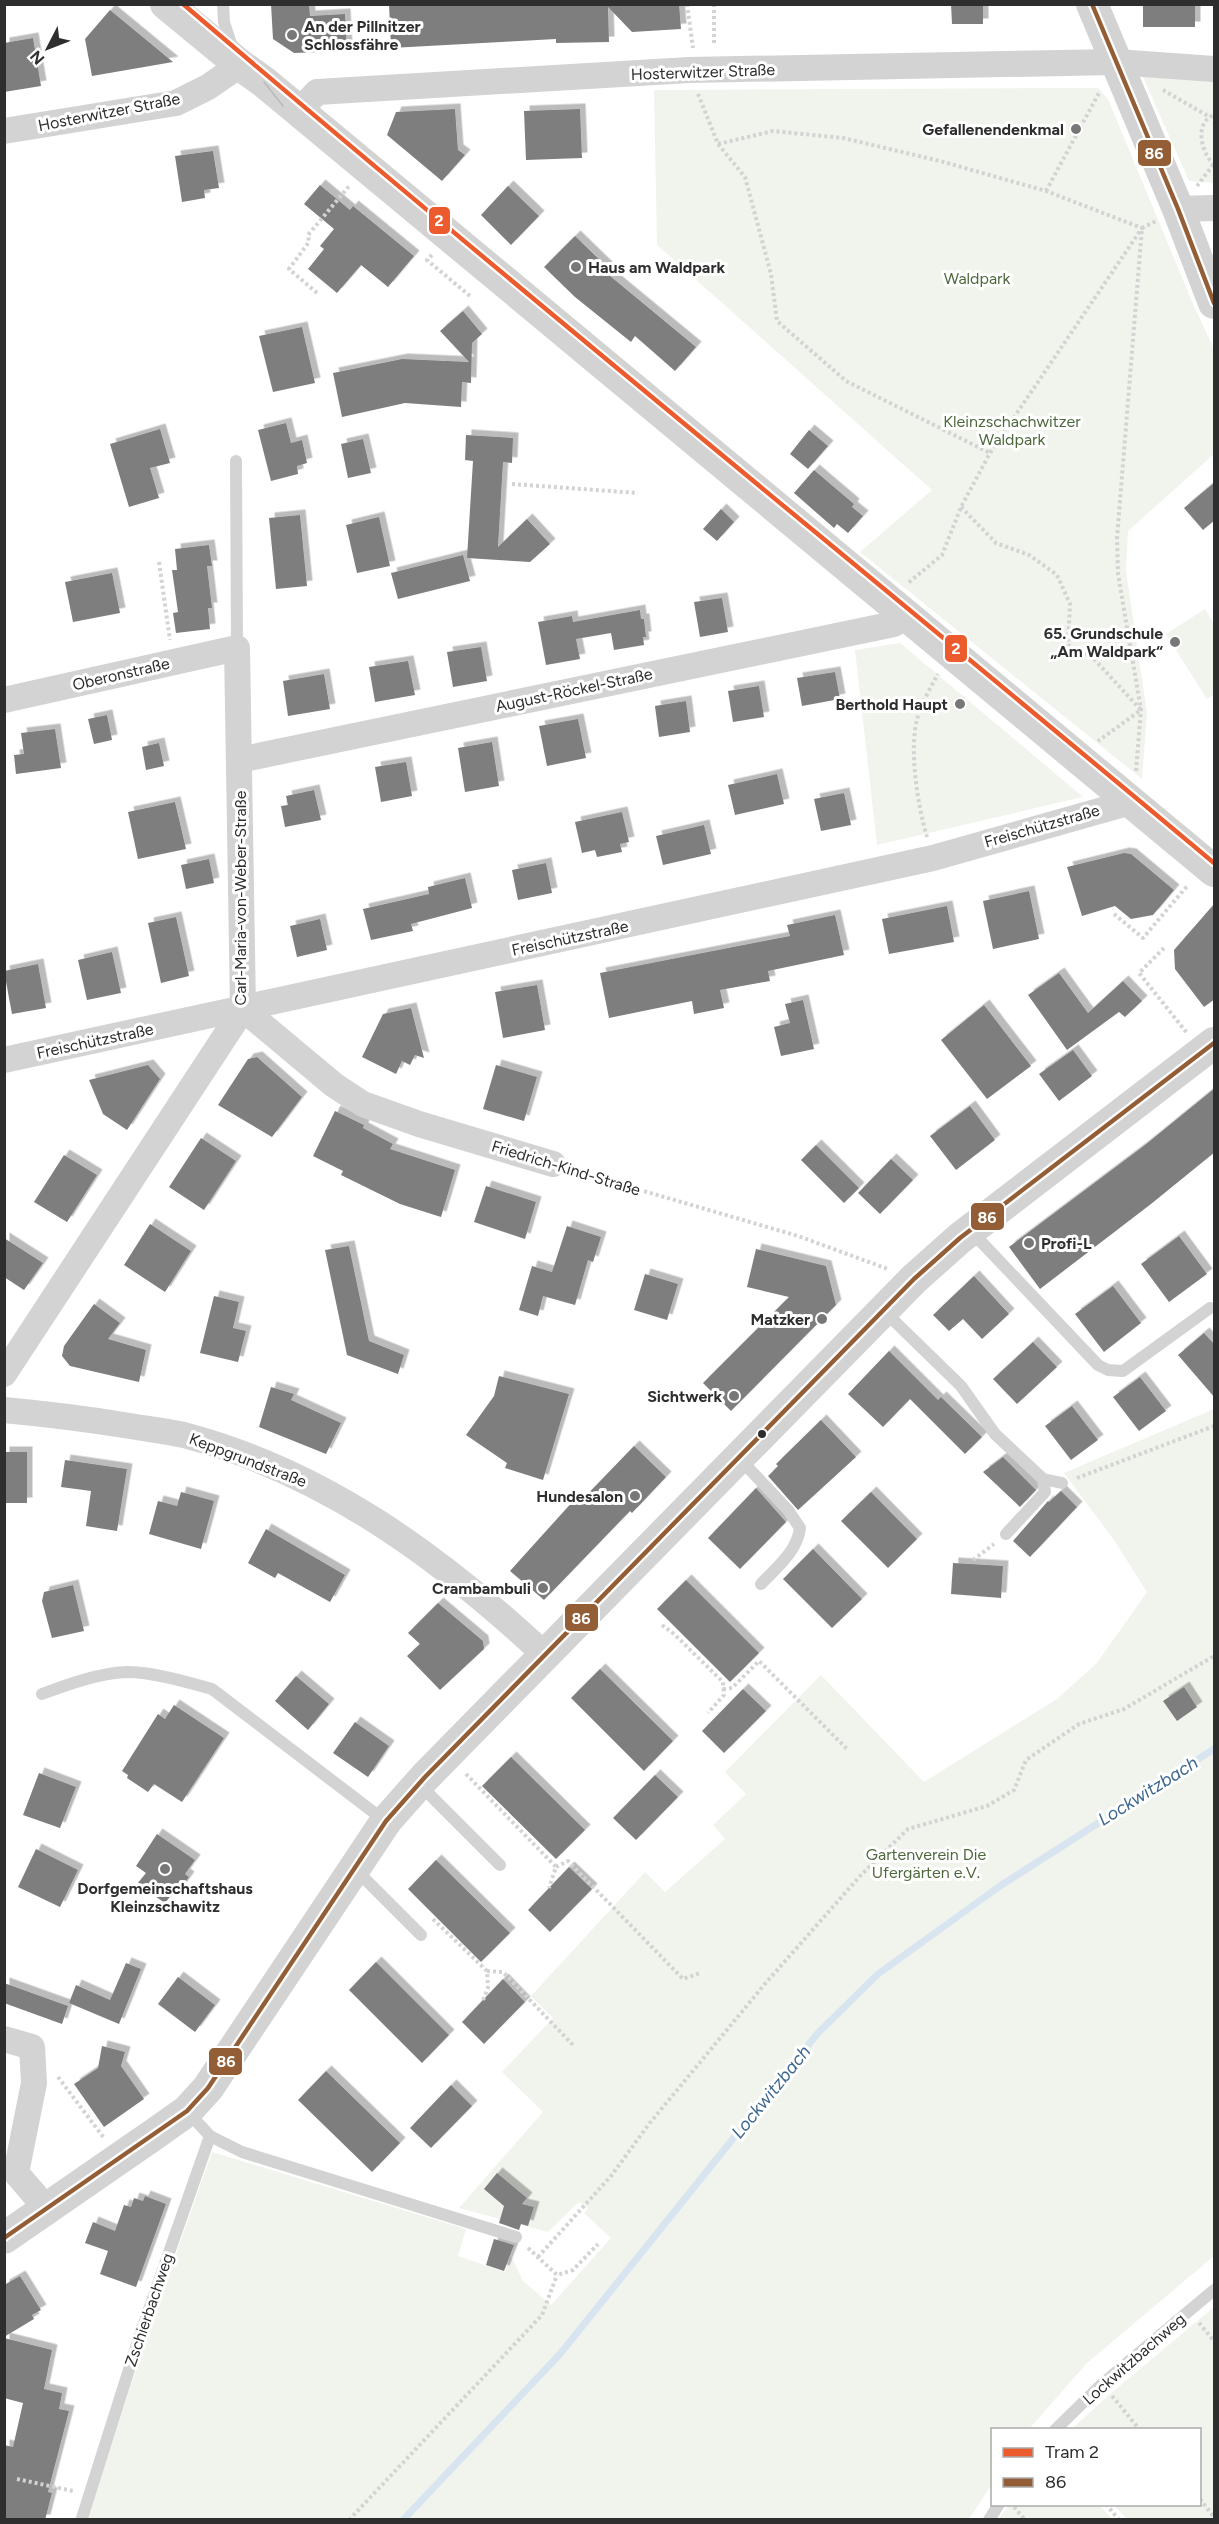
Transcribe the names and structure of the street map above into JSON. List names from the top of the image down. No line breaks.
{"streets":{"street":["Hosterwitzer Straße","Oberonstraße","August-Röckel-Straße","Freischützstraße","Carl-Maria-von-Weber-Straße","Friedrich-Kind-Straße","Keppgrundstraße"],"lane":["Zschierbachweg","Lockwitzbachweg"]},"crossings":[["Oberonstraße","Carl-Maria-von-Weber-Straße"],["August-Röckel-Straße","Carl-Maria-von-Weber-Straße"],["Freischützstraße","Carl-Maria-von-Weber-Straße"],["Freischützstraße","Friedrich-Kind-Straße"],["Carl-Maria-von-Weber-Straße","Friedrich-Kind-Straße"]],"water":["Lockwitzbach"],"parks":["Waldpark","Kleinzschachwitzer Waldpark","Gartenverein Die Ufergärten e.V."],"places":["An der Pillnitzer Schlossfähre","Gefallenendenkmal","Haus am Waldpark","65. Grundschule „Am Waldpark“","Berthold Haupt","Profi-L","Matzker","Sichtwerk","Hundesalon","Crambambuli","Dorfgemeinschaftshaus Kleinzschawitz"],"lines":["tram line 2","transit line 86"],"legend":["Tram 2","86"],"north":"bottom left"}
